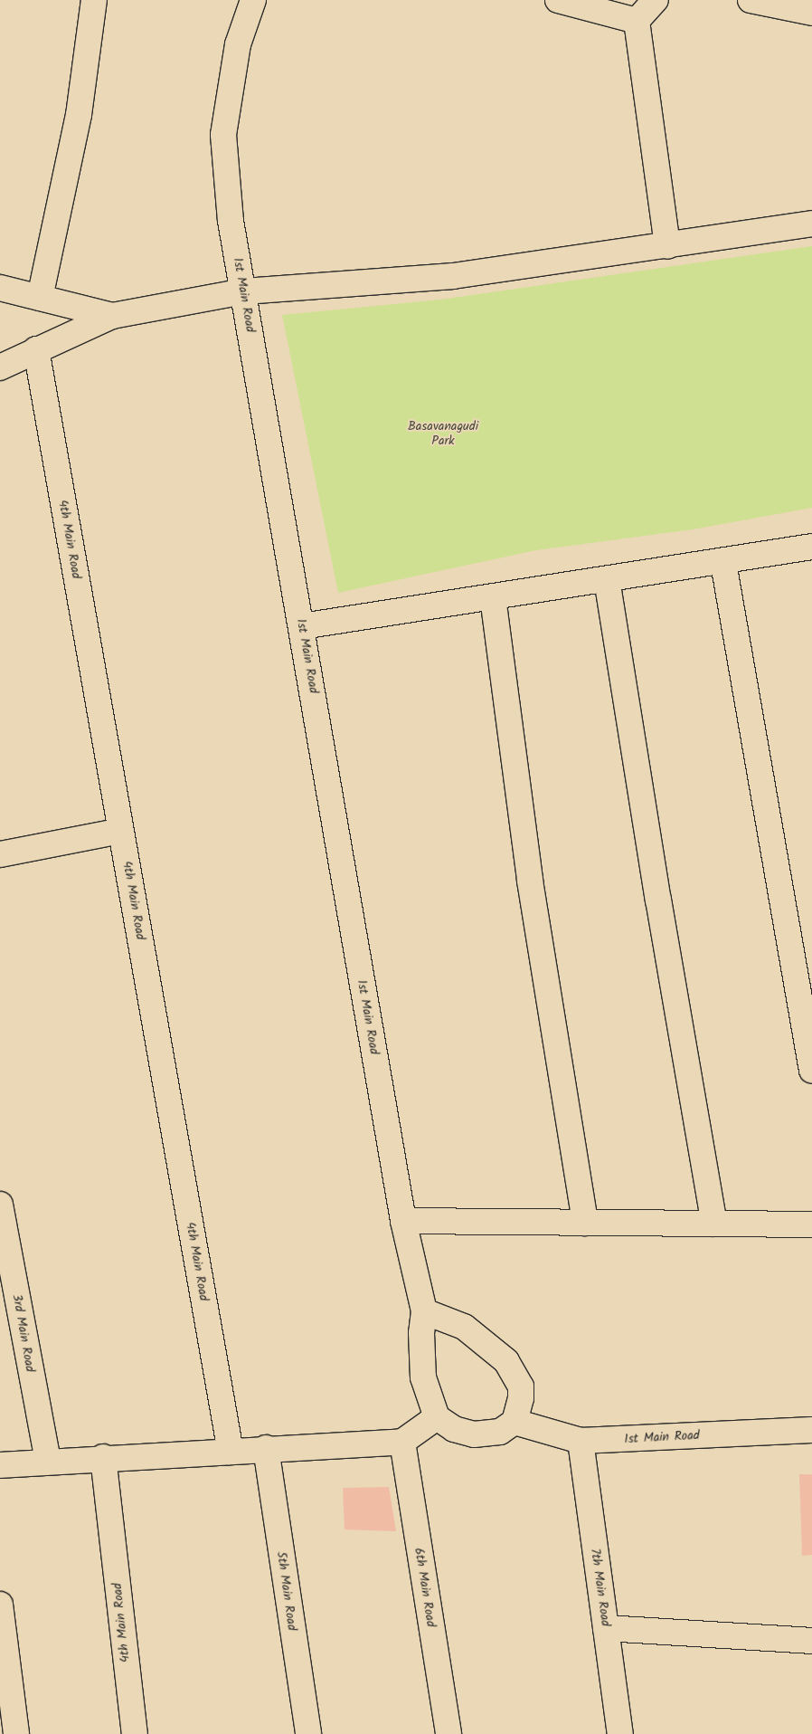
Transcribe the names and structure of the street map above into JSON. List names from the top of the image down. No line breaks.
{"streets":{"street":["1st Main Road","4th Main Road","3rd Main Road","6th Main Road","7th Main Road","5th Main Road"]},"crossings":[["1st Main Road","7th Main Road"]],"parks":["Basavanagudi Park"]}
